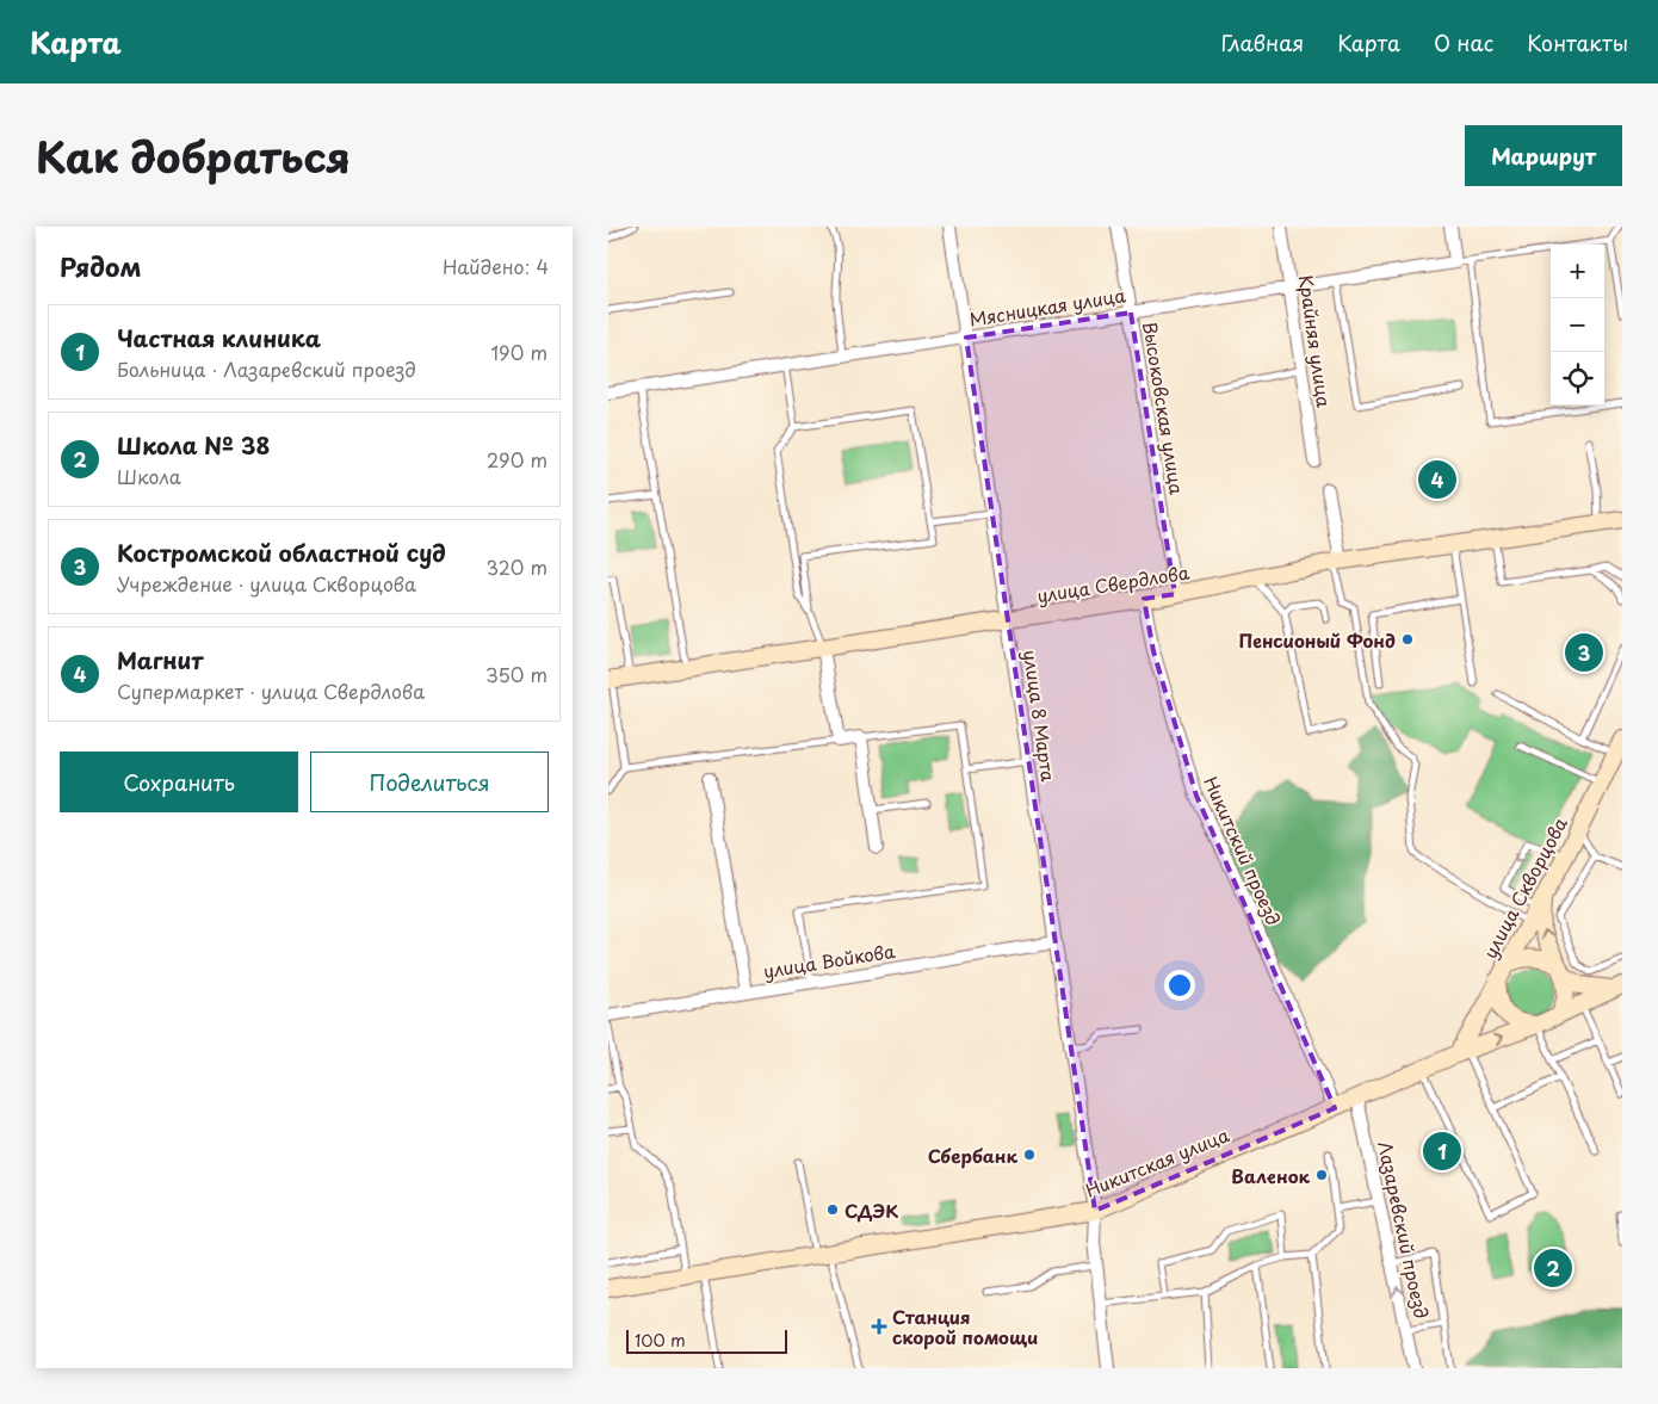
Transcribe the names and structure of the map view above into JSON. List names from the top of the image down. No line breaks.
{"streets":{"street":["Мясницкая улица","Крайняя улица","Высоковская улица","улица Свердлова","улица 8 Марта","Никитский проезд","улица Скворцова","улица Войкова","Никитская улица","Лазаревский проезд"]},"crossings":[["Мясницкая улица","Крайняя улица"],["Мясницкая улица","Высоковская улица"],["Мясницкая улица","улица 8 Марта"],["Высоковская улица","улица Свердлова"],["улица Свердлова","улица 8 Марта"],["улица Свердлова","Никитский проезд"],["улица 8 Марта","улица Войкова"],["улица 8 Марта","Никитская улица"],["Никитский проезд","Никитская улица"],["улица Скворцова","Никитская улица"],["Никитская улица","Лазаревский проезд"]],"places":{"other":["Пенсионый Фонд","Сбербанк","Валенок","СДЭК"],"health":["Станция скорой помощи"]},"scale_bar":"100 m","page":{"header":"Карта","nav":["Главная","Карта","О нас","Контакты"],"title":"Как добраться","buttons":["Маршрут",["Сохранить","Поделиться"]],"heading":["Рядом","Найдено: 4"],"map_buttons":["+","−"],"list":[{"mark":"1","name":"Частная клиника","note":"Больница · Лазаревский проезд","value":"190 m"},{"mark":"2","name":"Школа № 38","note":"Школа","value":"290 m"},{"mark":"3","name":"Костромской областной суд","note":"Учреждение · улица Скворцова","value":"320 m"},{"mark":"4","name":"Магнит","note":"Супермаркет · улица Свердлова","value":"350 m"}],"pins":["4","3","1","2"],"scale":"100 m"}}
